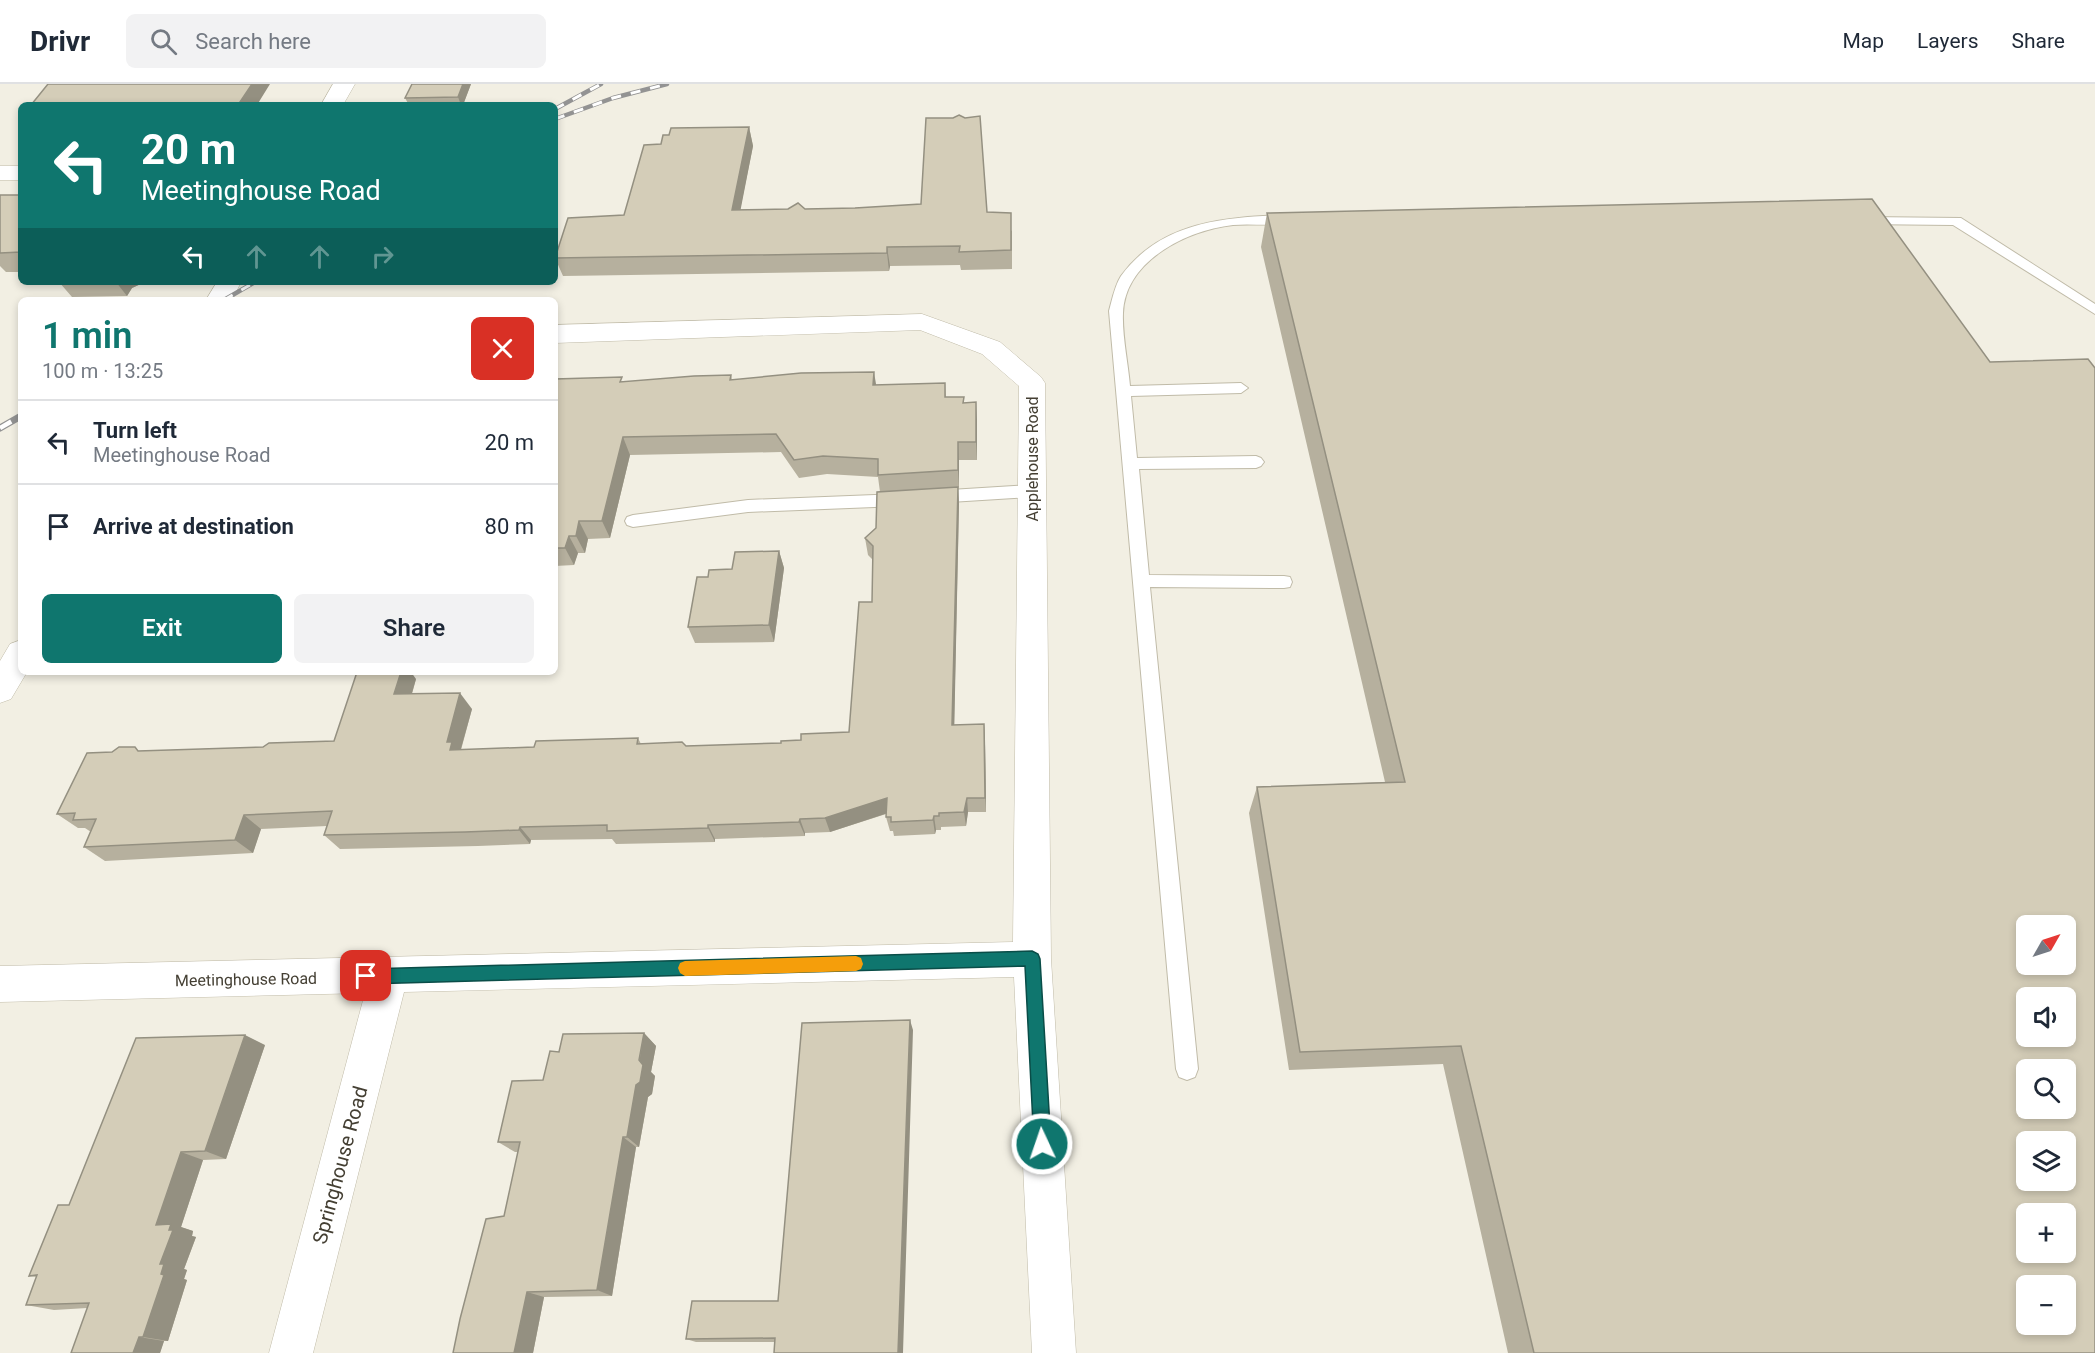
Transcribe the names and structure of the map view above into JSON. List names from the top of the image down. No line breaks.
{"streets":{"street":["Applehouse Road","Meetinghouse Road","Springhouse Road"]},"crossings":[["Applehouse Road","Meetinghouse Road"],["Meetinghouse Road","Springhouse Road"]],"north":"top right","page":{"header":"Drivr","search":"Search here","nav":["Map","Layers","Share"],"turn":["20 m","Meetinghouse Road"],"heading":["1 min","100 m · 13:25"],"list":[{"name":"Turn left","note":"Meetinghouse Road","value":"20 m"},{"name":"Arrive at destination","value":"80 m"}],"buttons":["Exit","Share"],"map_buttons":["+","−"]}}
